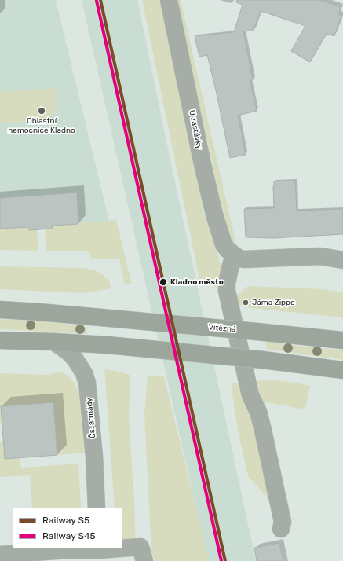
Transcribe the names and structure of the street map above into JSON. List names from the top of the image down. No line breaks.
{"streets":{"main road":["Vítězná"],"street":["U zastávky","Čs. armády"]},"places":["Oblastní nemocnice Kladno","Kladno město","Jáma Zippe"],"lines":["rail line S5","rail line S45"],"legend":["Railway S5","Railway S45"]}
